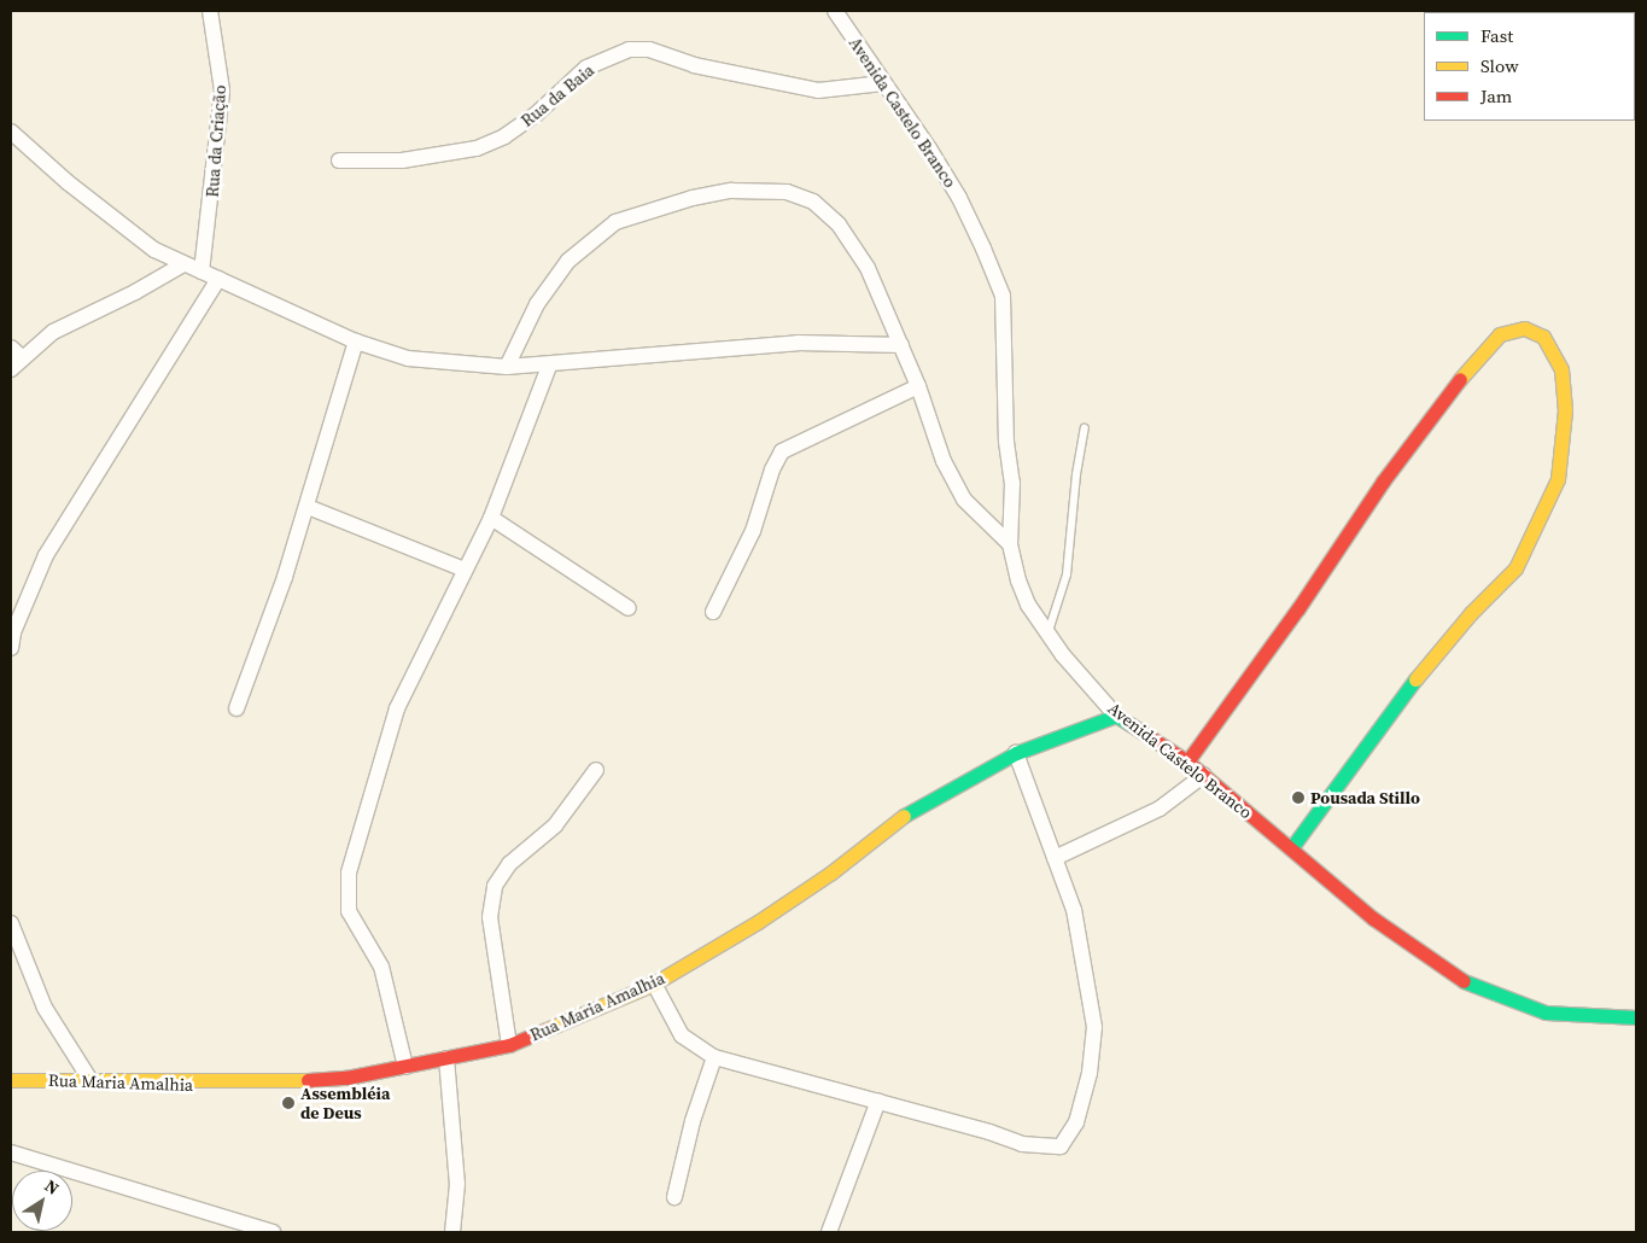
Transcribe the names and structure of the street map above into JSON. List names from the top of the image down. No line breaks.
{"streets":{"street":["Rua da Baia","Avenida Castelo Branco","Rua da Criação","Rua Maria Amalhia"]},"crossings":[["Rua da Baia","Avenida Castelo Branco"],["Avenida Castelo Branco","Rua Maria Amalhia"]],"places":["Pousada Stillo","Assembléia de Deus"],"legend":["Fast","Slow","Jam"],"north":"top right"}
